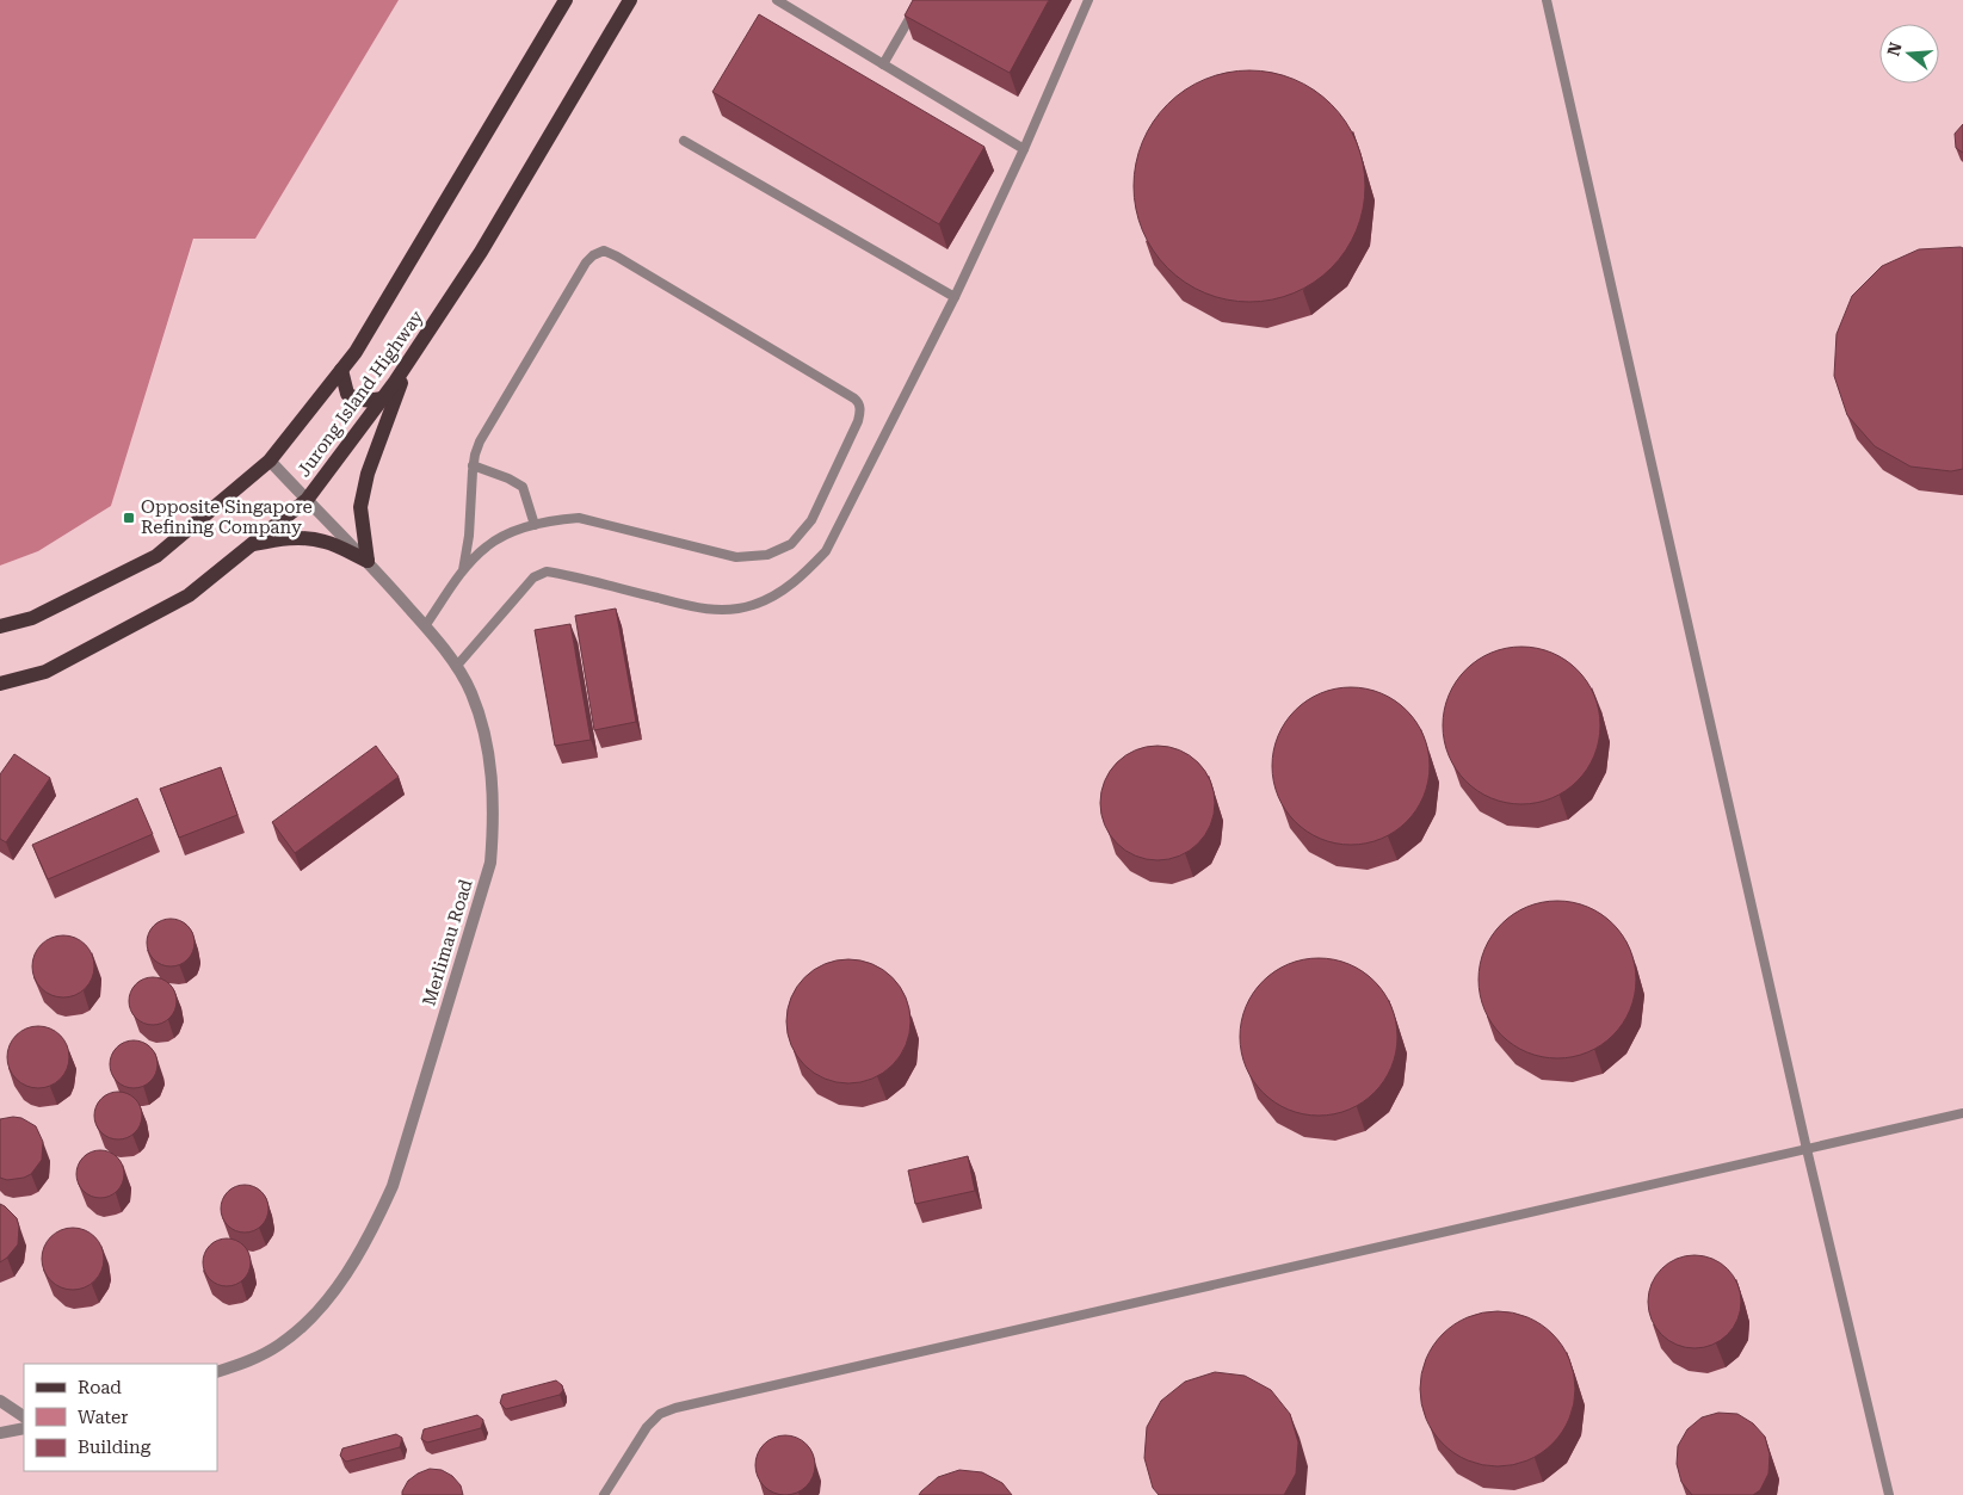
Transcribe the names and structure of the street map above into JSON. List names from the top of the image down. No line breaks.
{"streets":{"main road":["Jurong Island Highway"],"street":["Merlimau Road"]},"crossings":[["Jurong Island Highway","Merlimau Road"]],"places":{"transit":["Opposite Singapore Refining Company"]},"legend":["Road","Water","Building"],"north":"left"}
